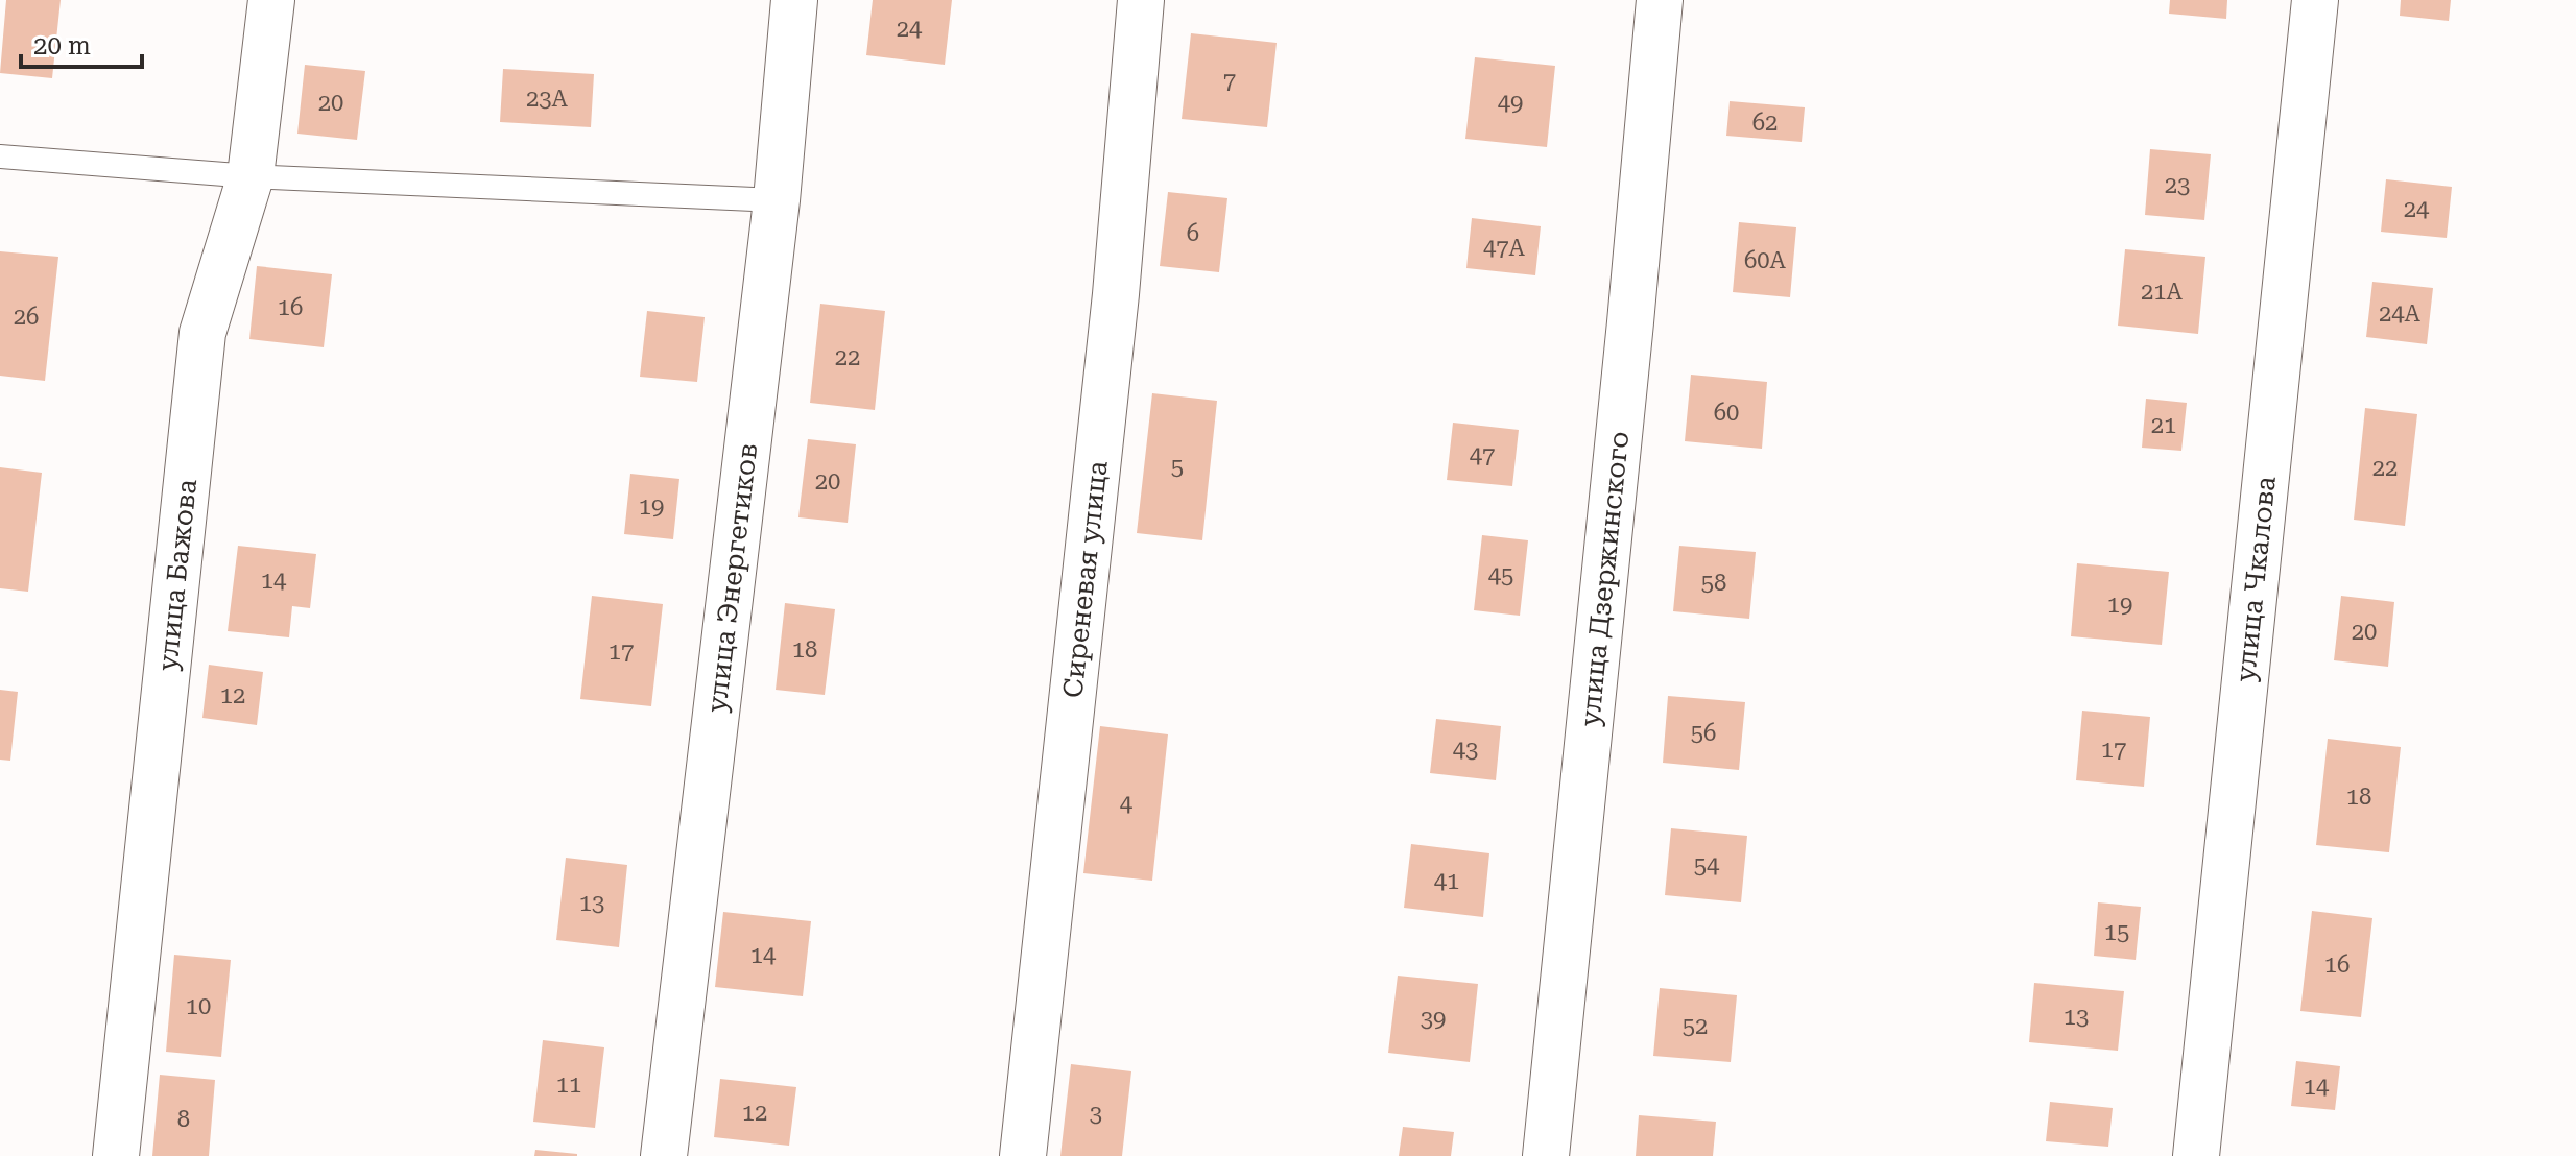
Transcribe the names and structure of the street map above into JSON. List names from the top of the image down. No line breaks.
{"streets":{"street":["улица Бажова","улица Энергетиков","Сиреневая улица","улица Дзержинского","улица Чкалова"]},"house_numbers":["24","7","23А","20","49","62","23","24","6","47А","60А","21А","16","24А","26","22","60","21","47","5","22","20","19","45","14","58","19","20","18","17","12","56","43","17","18","4","54","41","13","15","14","16","10","13","39","52","11","14","12","3","8"],"scale_bar":"20 m"}
